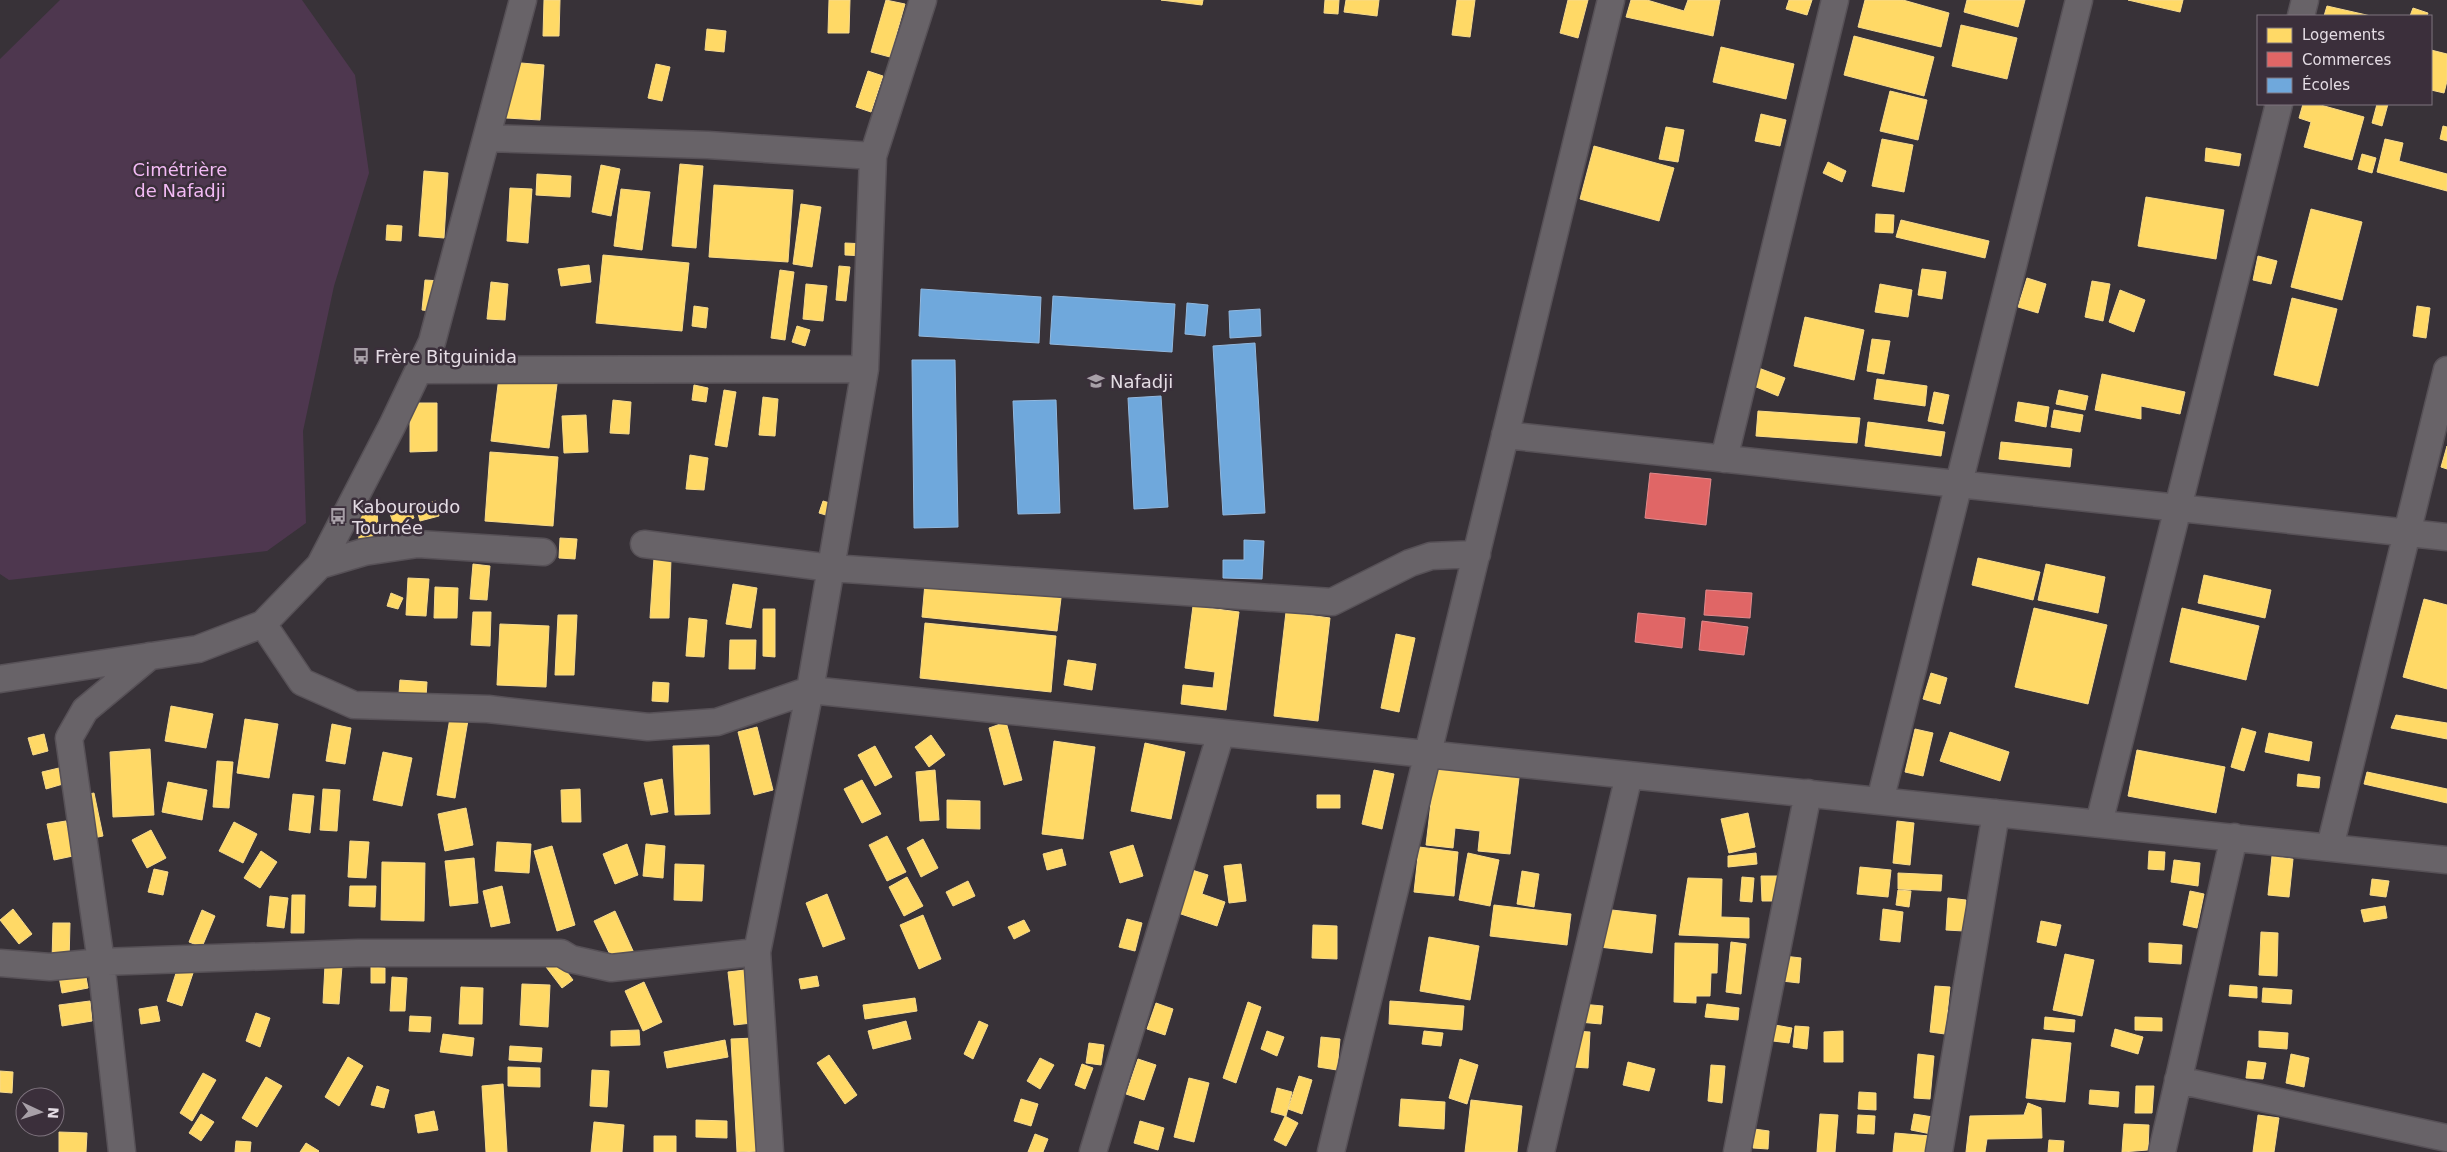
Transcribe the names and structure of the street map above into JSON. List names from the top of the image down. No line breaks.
{"parks":["Cimétrière de Nafadji"],"places":{"bus stop":["Frère Bitguinida","Kabouroudo Tournée"],"school or university":["Nafadji"]},"legend":["Logements","Commerces","Écoles"],"north":"right"}
